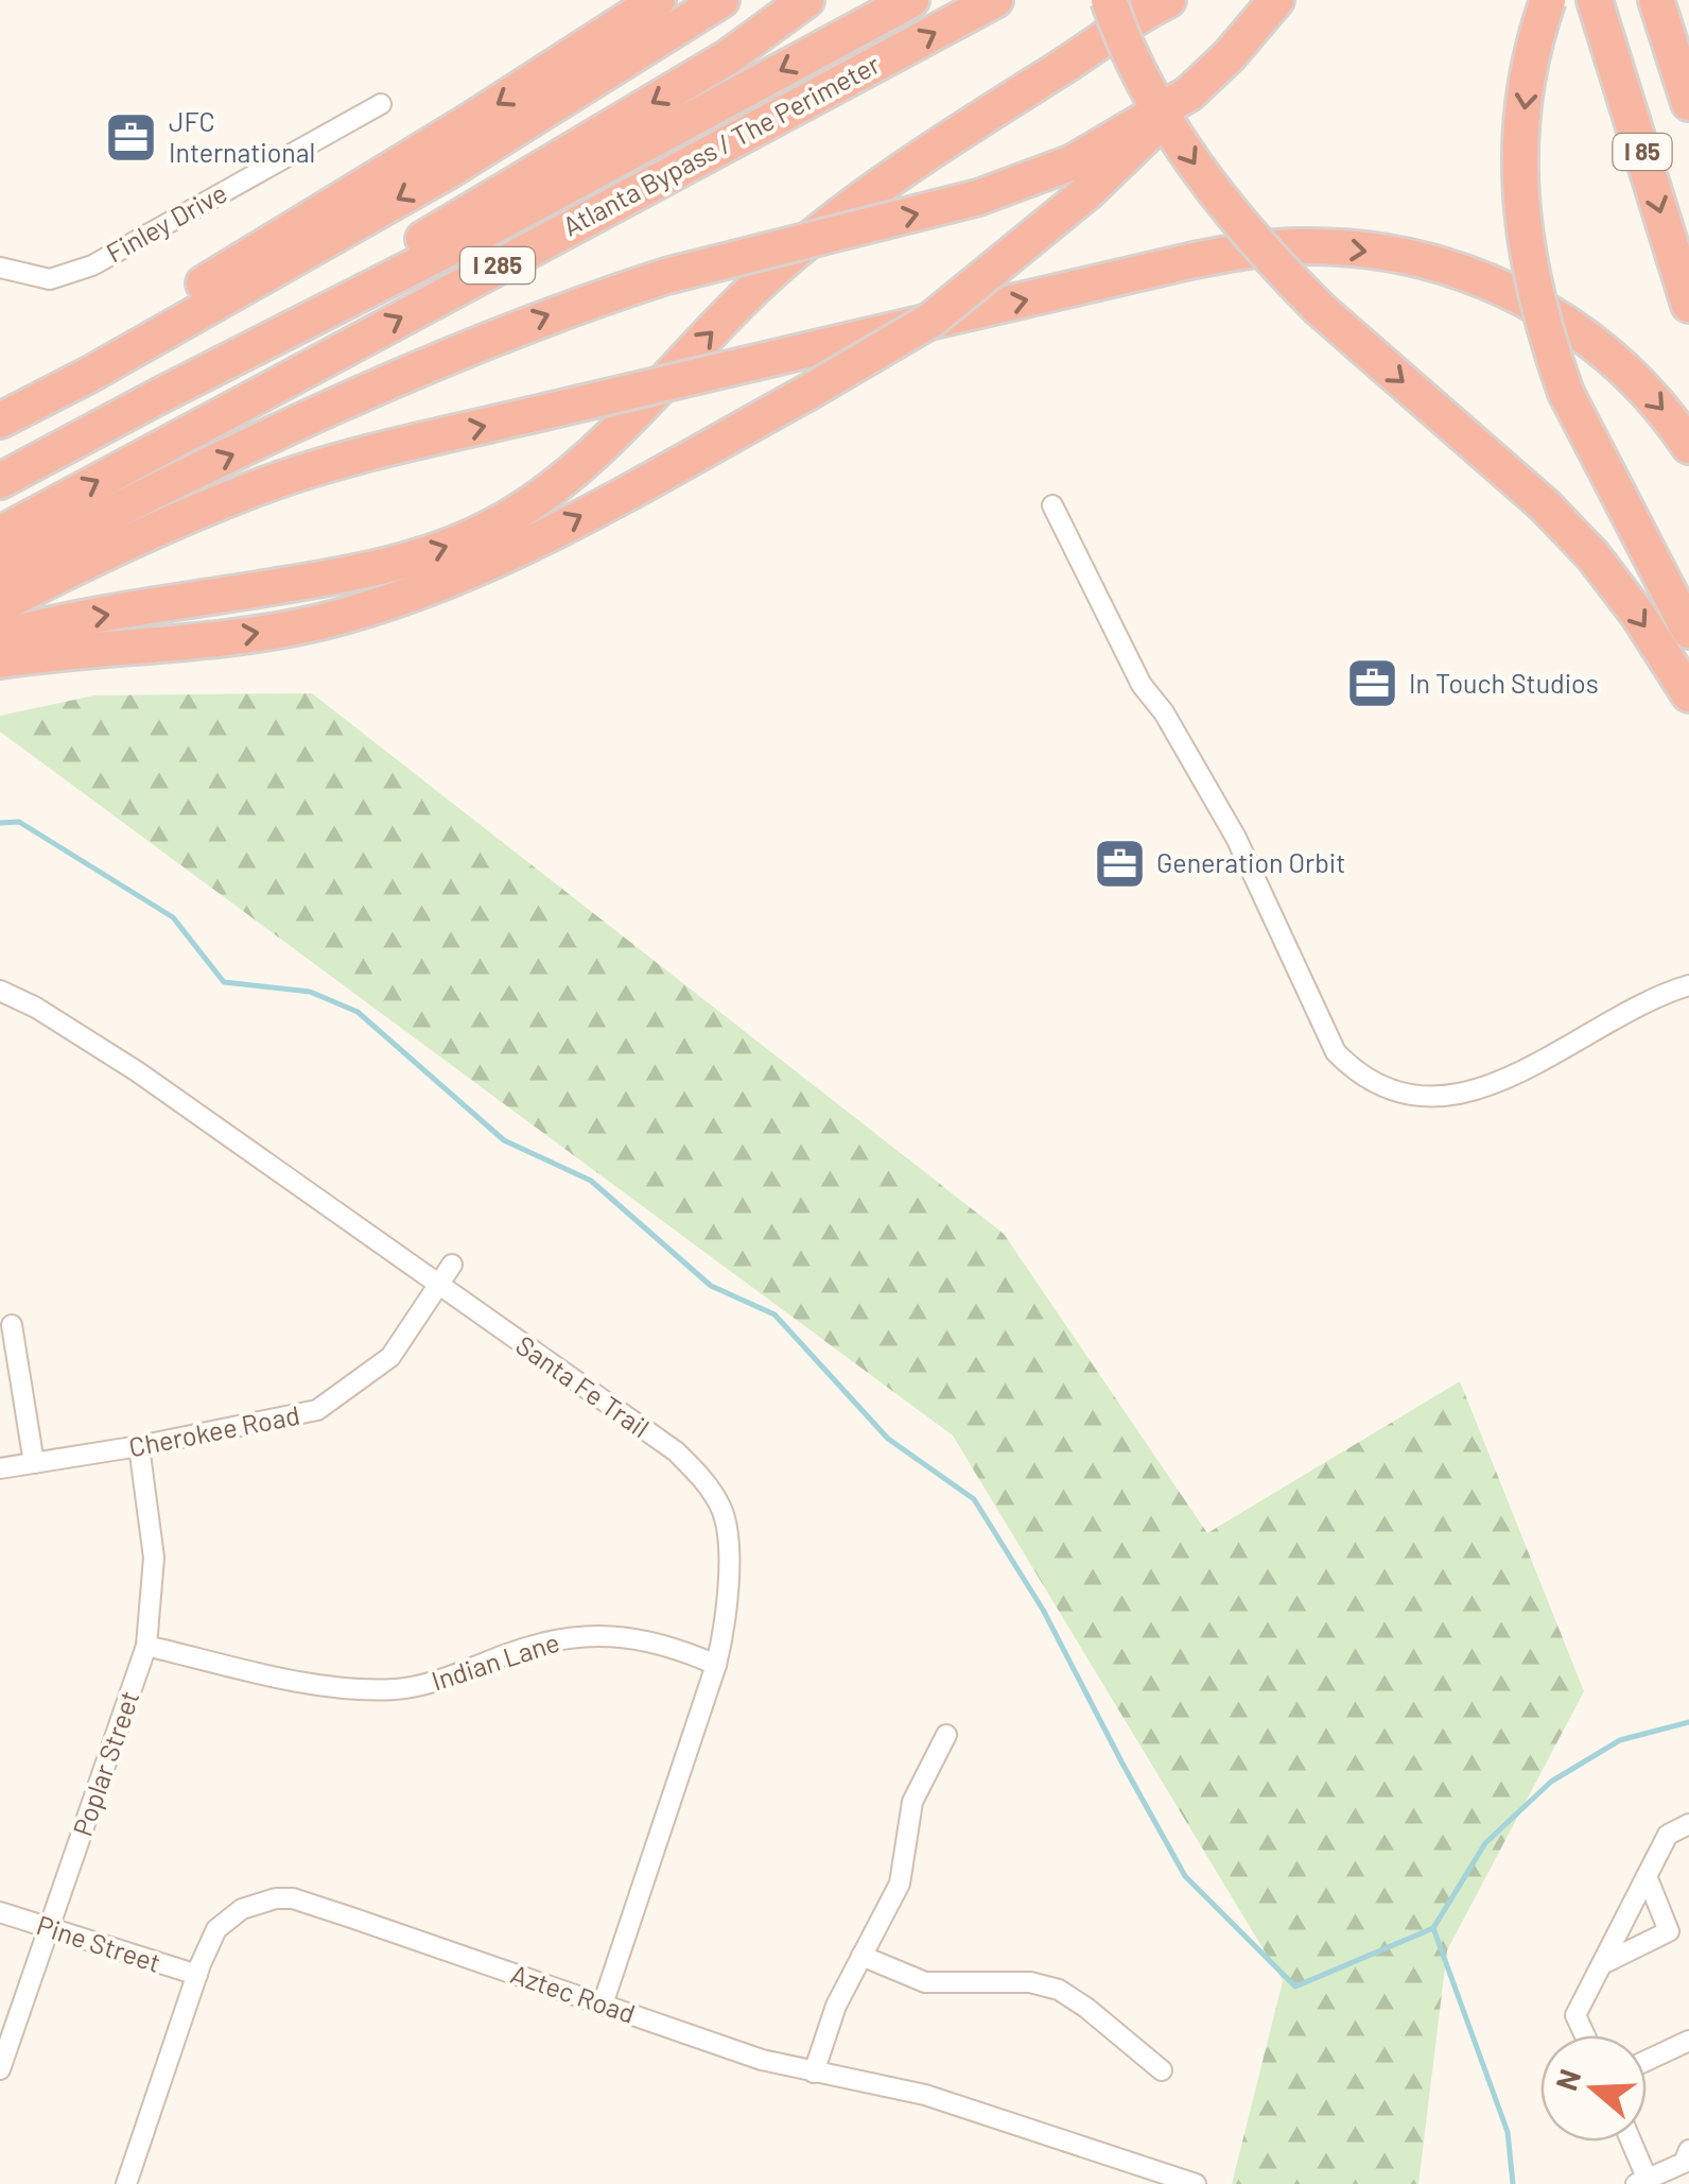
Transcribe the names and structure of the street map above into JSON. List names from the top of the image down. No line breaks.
{"streets":{"highway":["Atlanta Bypass / The Perimeter","I 85","I 285"],"street":["Finley Drive","Santa Fe Trail","Cherokee Road","Indian Lane","Poplar Street","Pine Street","Aztec Road"]},"crossings":[["Santa Fe Trail","Cherokee Road"],["Santa Fe Trail","Indian Lane"],["Santa Fe Trail","Aztec Road"],["Cherokee Road","Poplar Street"],["Indian Lane","Poplar Street"],["Poplar Street","Pine Street"],["Pine Street","Aztec Road"]],"places":{"office":["JFC International","In Touch Studios","Generation Orbit"]},"north":"left"}
